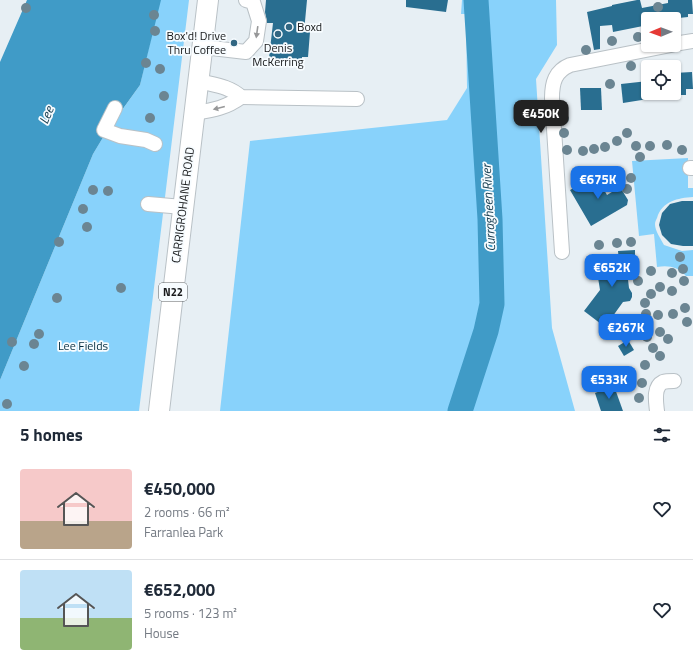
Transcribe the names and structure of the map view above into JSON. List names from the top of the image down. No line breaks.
{"streets":{"highway":["CARRIGROHANE ROAD","N22"]},"water":["Lee","Curragheen River"],"parks":["Lee Fields"],"places":["Boxd","Denis McKerring","Box'd! Drive Thru Coffee"],"north":"left","page":{"price":["€450K","€675K","€652K","€267K","€533K"],"heading":"5 homes","list":[{"name":"€450,000","note":"2 rooms · 66 m² · Farranlea Park"},{"name":"€652,000","note":"5 rooms · 123 m² · House"}]}}
